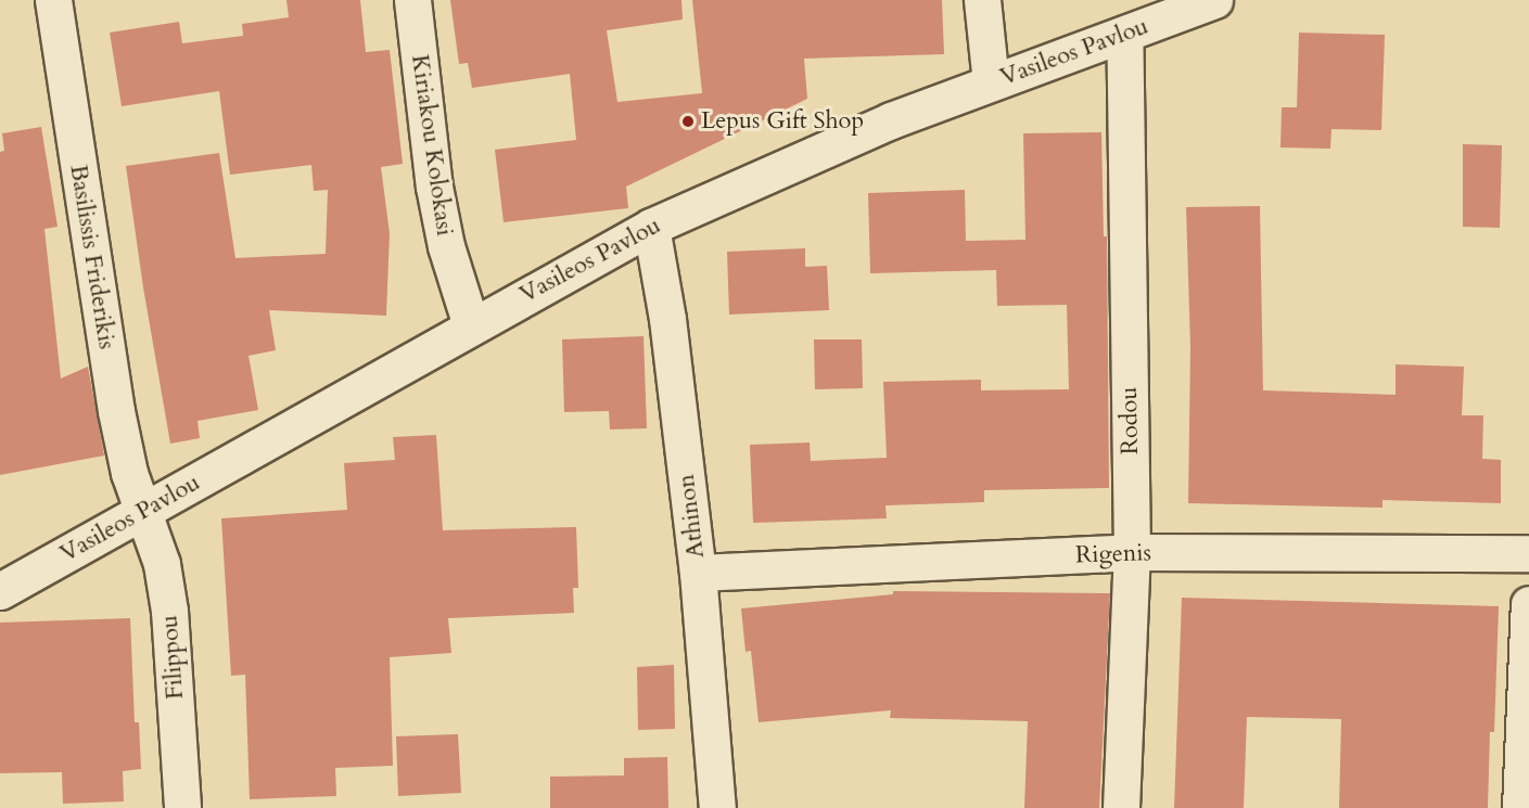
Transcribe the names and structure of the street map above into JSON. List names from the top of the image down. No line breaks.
{"streets":{"street":["Vasileos Pavlou","Kiriakou Kolokasi","Basilissis Friderikis","Rodou","Athinon","Rigenis","Filippou"]},"crossings":[["Vasileos Pavlou","Kiriakou Kolokasi"],["Vasileos Pavlou","Basilissis Friderikis"],["Vasileos Pavlou","Rodou"],["Vasileos Pavlou","Athinon"],["Vasileos Pavlou","Filippou"],["Basilissis Friderikis","Filippou"],["Rodou","Rigenis"],["Athinon","Rigenis"]],"places":["Lepus Gift Shop"]}
